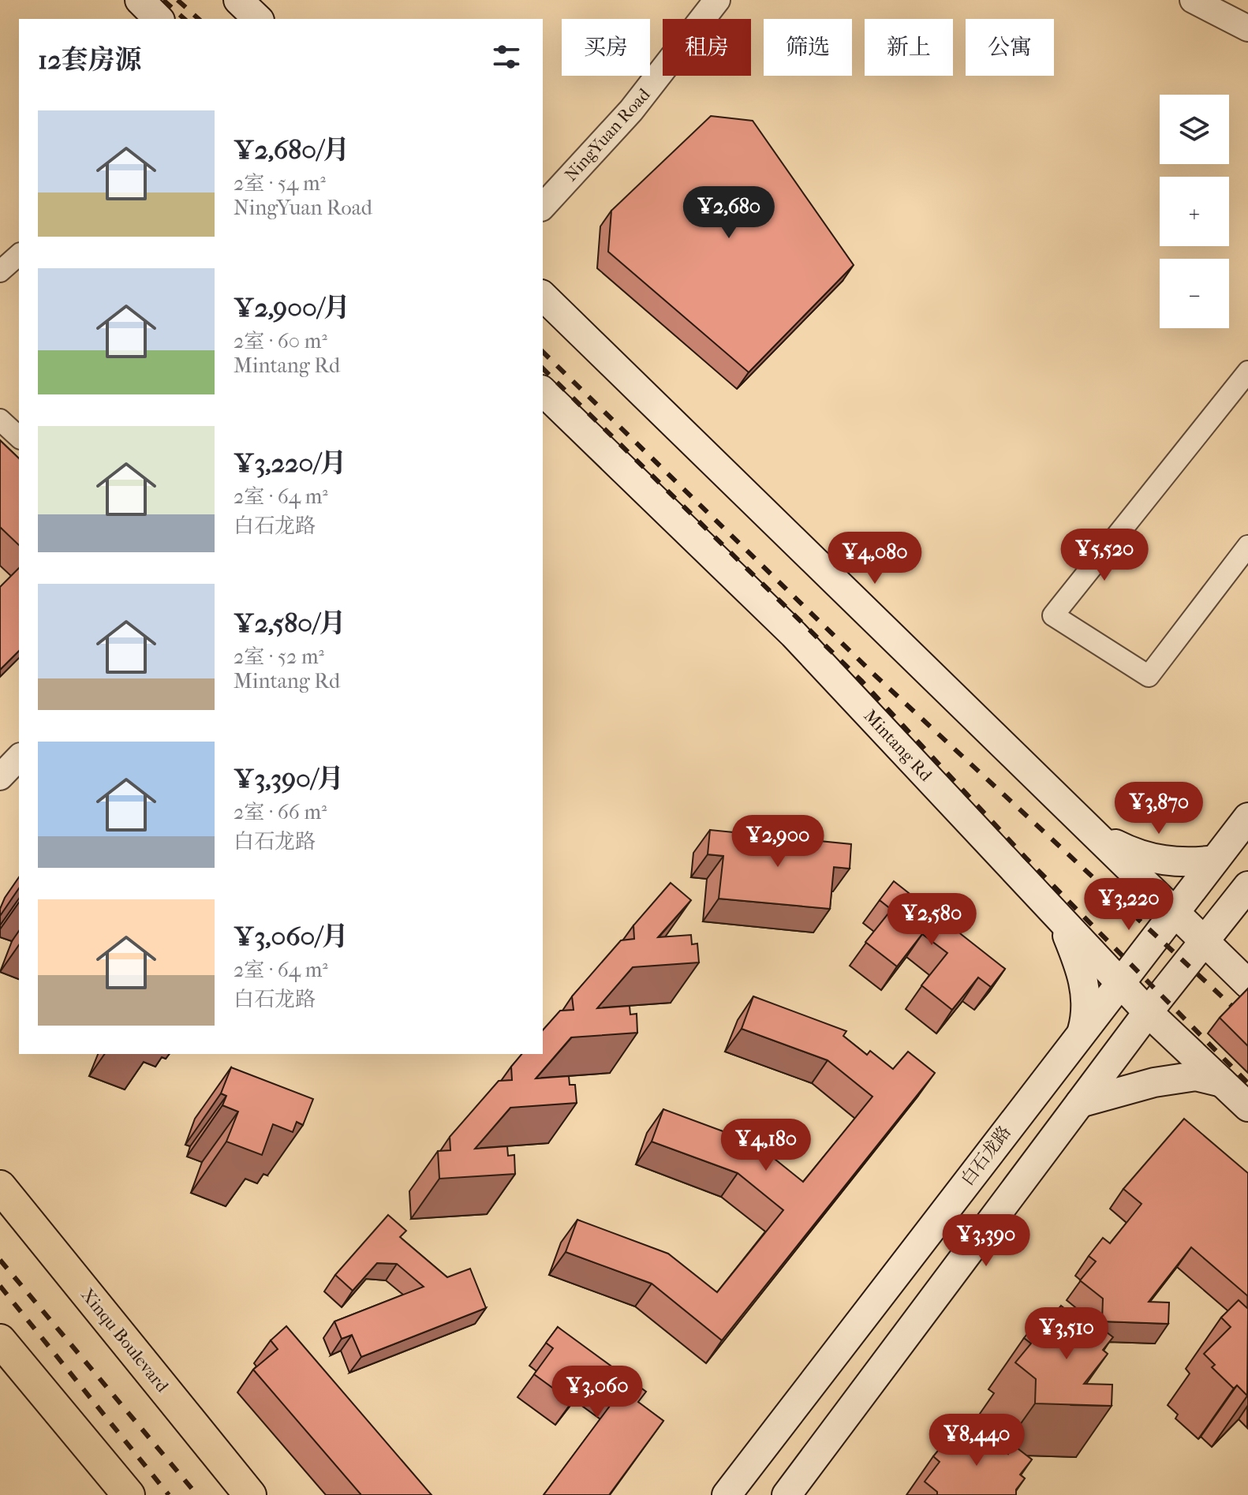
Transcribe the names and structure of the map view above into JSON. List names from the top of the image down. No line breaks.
{"streets":{"main road":["Mintang Rd","白石龙路","Xinqu Boulevard"],"street":["NingYuan Road"]},"crossings":[["Mintang Rd","白石龙路"]],"page":{"chip":["买房","租房","筛选","新上","公寓"],"heading":"12套房源","map_buttons":["+","−"],"list":[{"name":"¥2,680/月","note":"2室 · 54 m² · NingYuan Road"},{"name":"¥2,900/月","note":"2室 · 60 m² · Mintang Rd"},{"name":"¥3,220/月","note":"2室 · 64 m² · 白石龙路"},{"name":"¥2,580/月","note":"2室 · 52 m² · Mintang Rd"},{"name":"¥3,390/月","note":"2室 · 66 m² · 白石龙路"},{"name":"¥3,060/月","note":"2室 · 64 m² · 白石龙路"}],"price":["¥2,680","¥5,520","¥4,080","¥3,870","¥2,900","¥3,220","¥2,580","¥4,180","¥3,390","¥3,510","¥3,060","¥8,440"]}}
